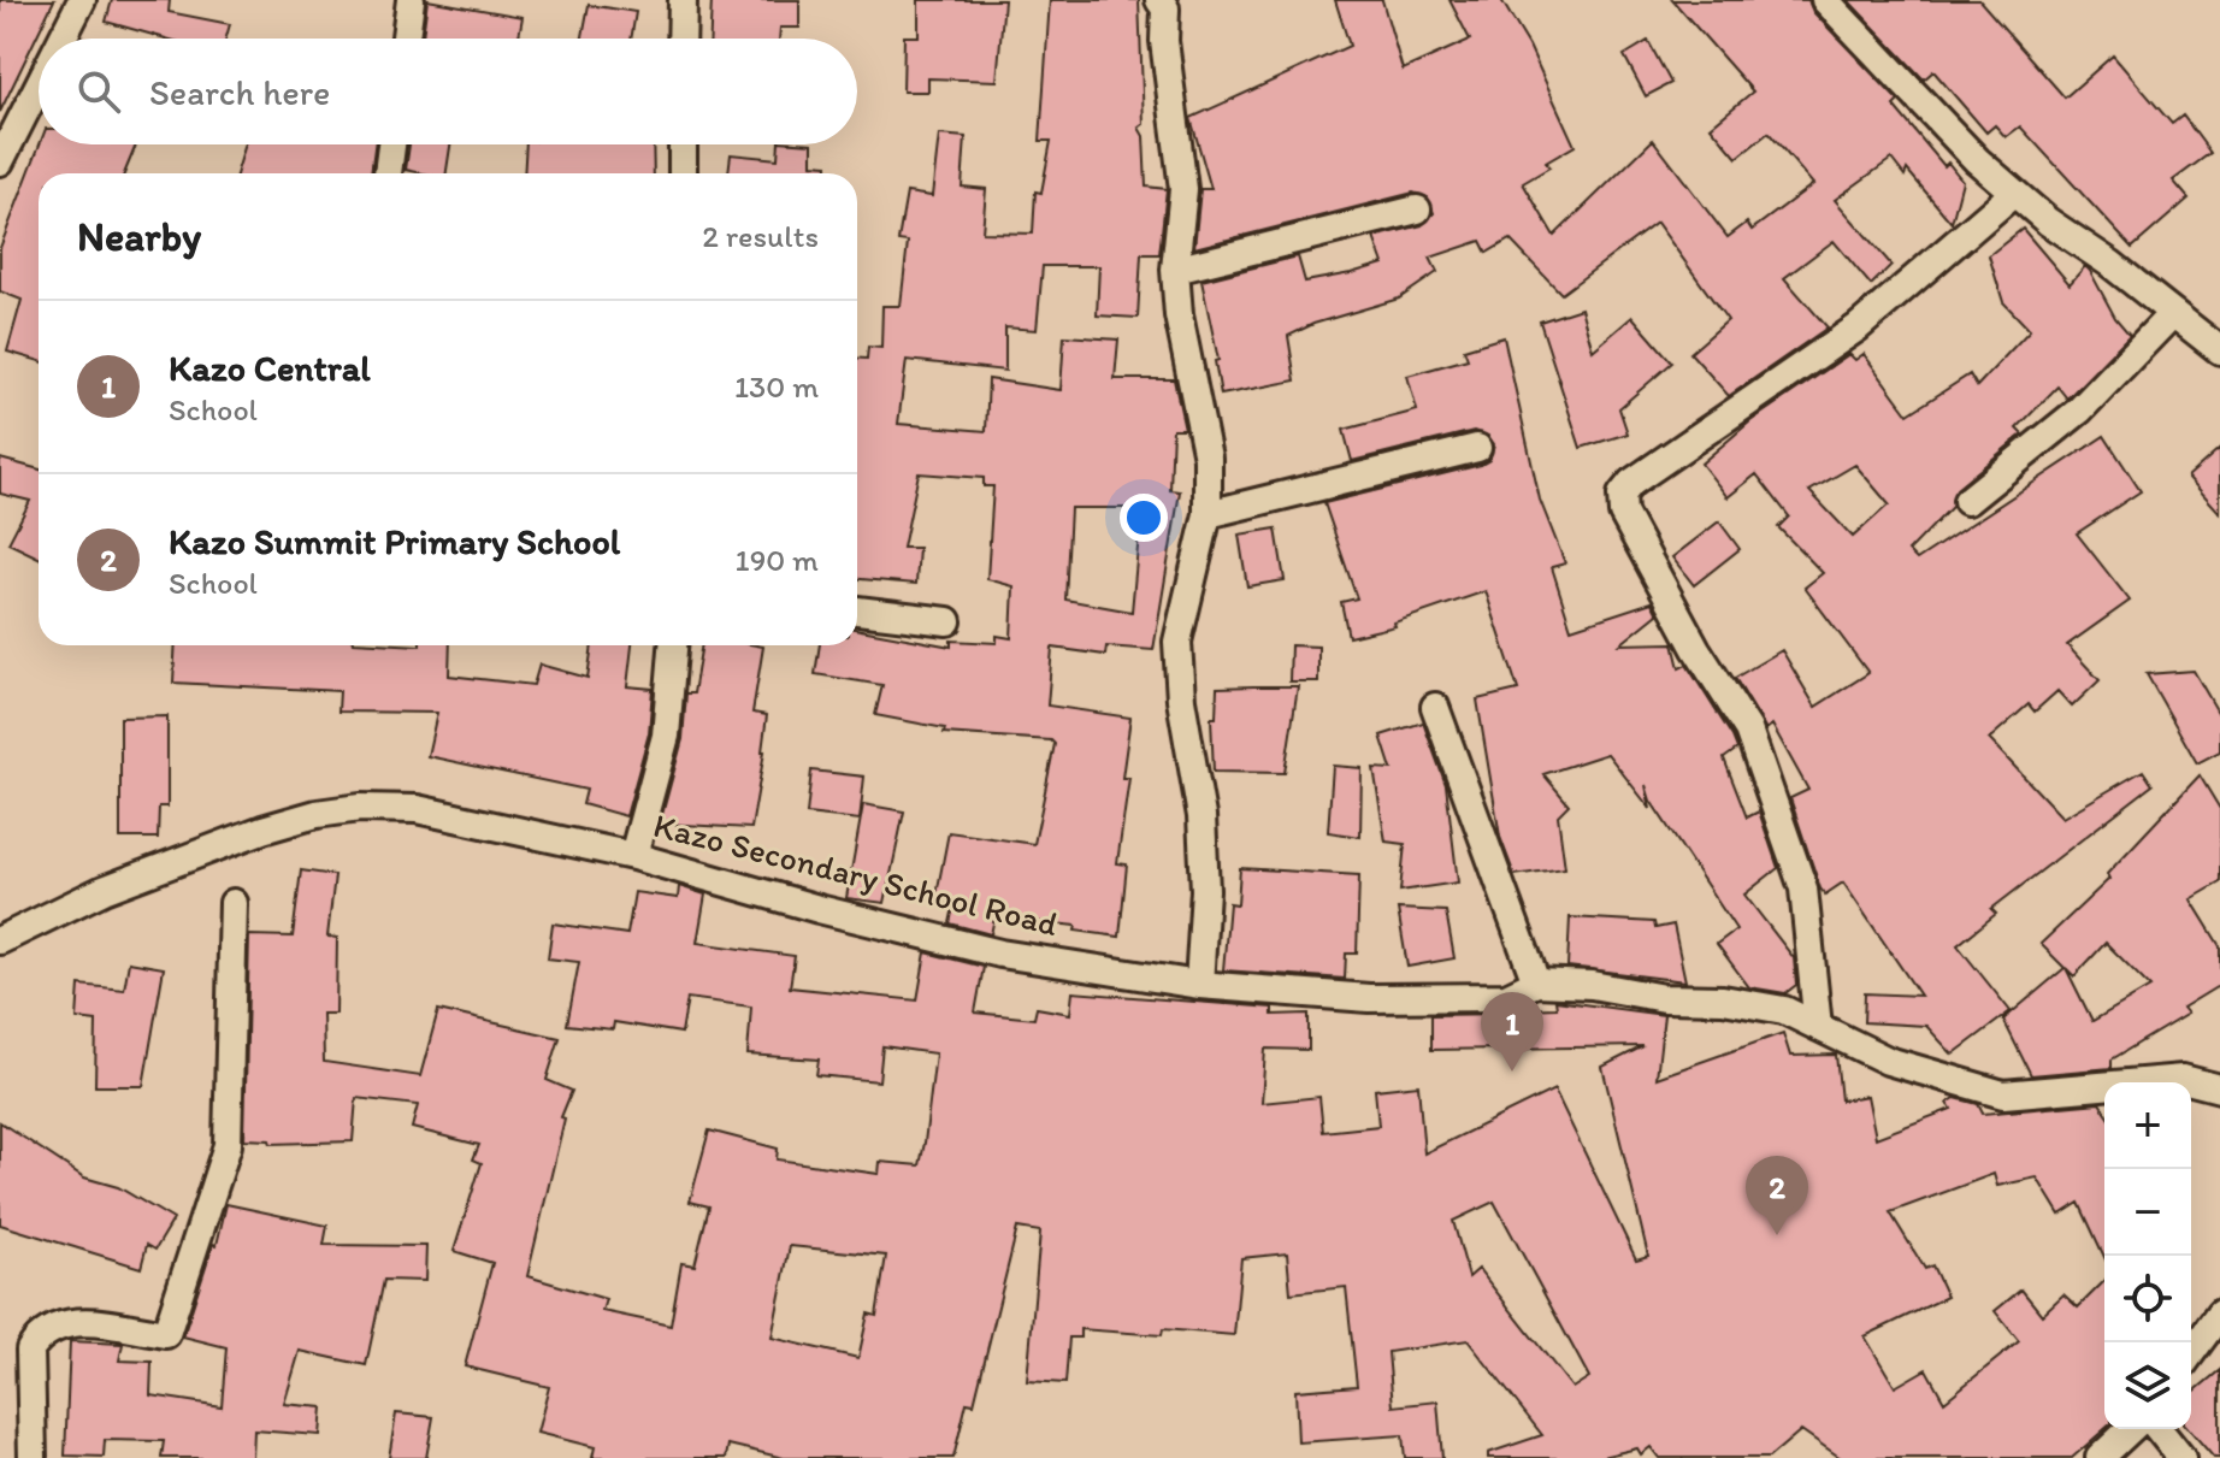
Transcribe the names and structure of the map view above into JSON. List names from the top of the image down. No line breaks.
{"streets":{"street":["Kazo Secondary School Road"]},"page":{"search":"Search here","heading":["Nearby","2 results"],"list":[{"mark":"1","name":"Kazo Central","note":"School","value":"130 m"},{"mark":"2","name":"Kazo Summit Primary School","note":"School","value":"190 m"}],"pins":["1","2"],"map_buttons":["+","−"]}}
